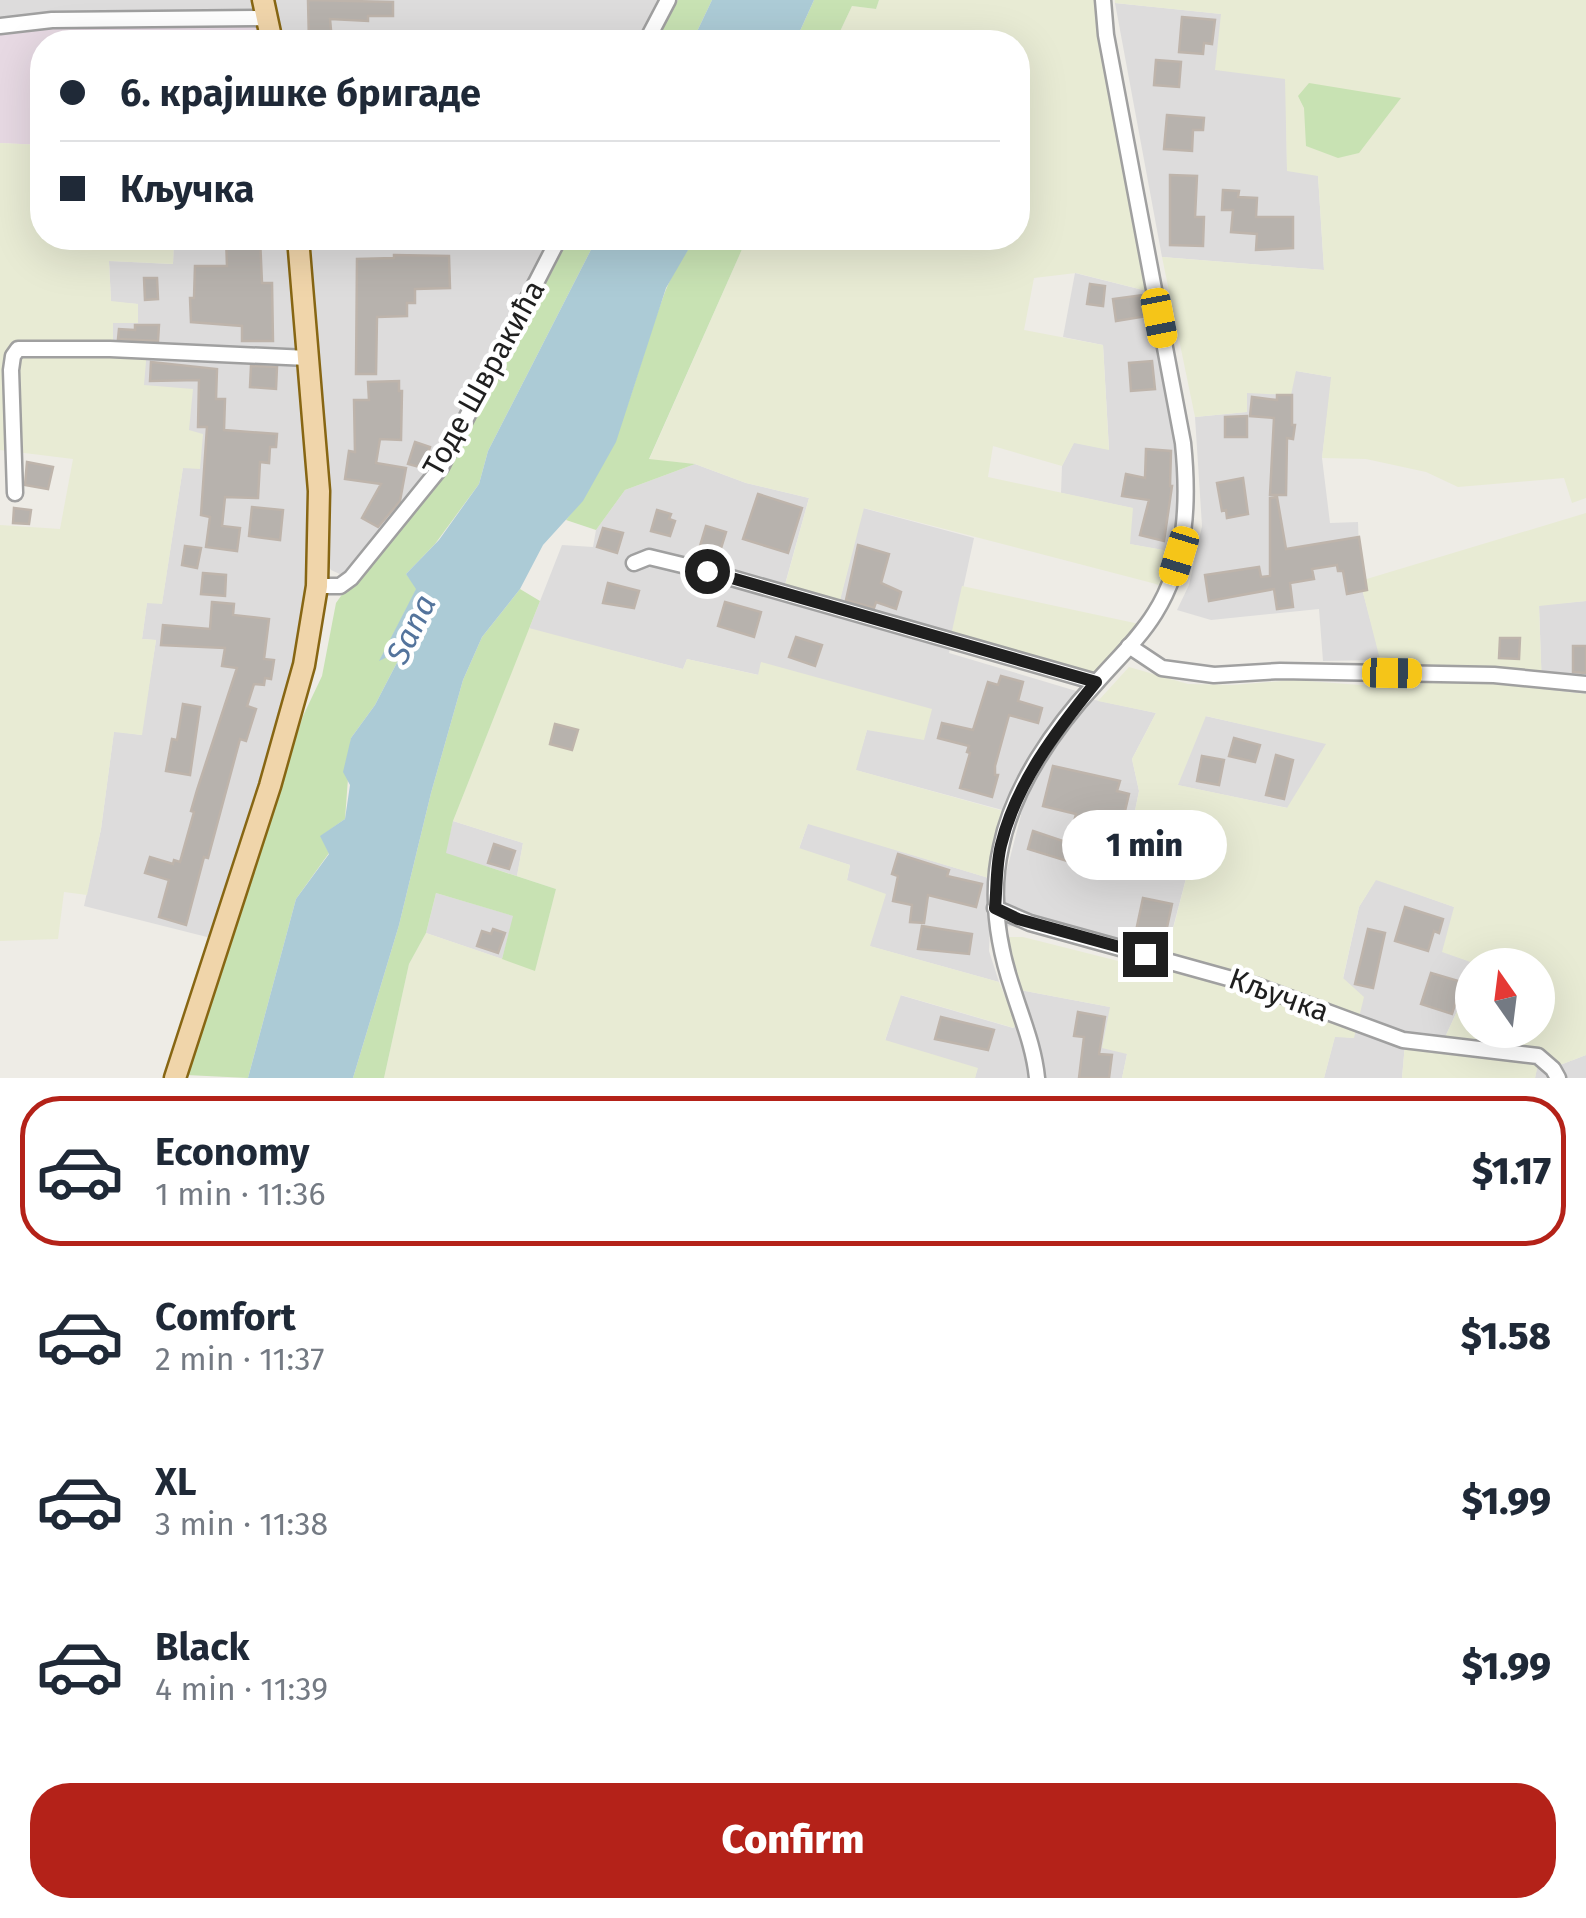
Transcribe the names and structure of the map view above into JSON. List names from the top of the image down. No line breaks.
{"streets":{"street":["Тоде Швракића","Кључка"]},"water":["Sana"],"north":"top","page":{"banner":["6. крајишке бригаде","Кључка"],"bubble":"1 min","list":[{"name":"Economy","note":"1 min · 11:36","value":"$1.17"},{"name":"Comfort","note":"2 min · 11:37","value":"$1.58"},{"name":"XL","note":"3 min · 11:38","value":"$1.99"},{"name":"Black","note":"4 min · 11:39","value":"$1.99"}],"buttons":"Confirm"}}
